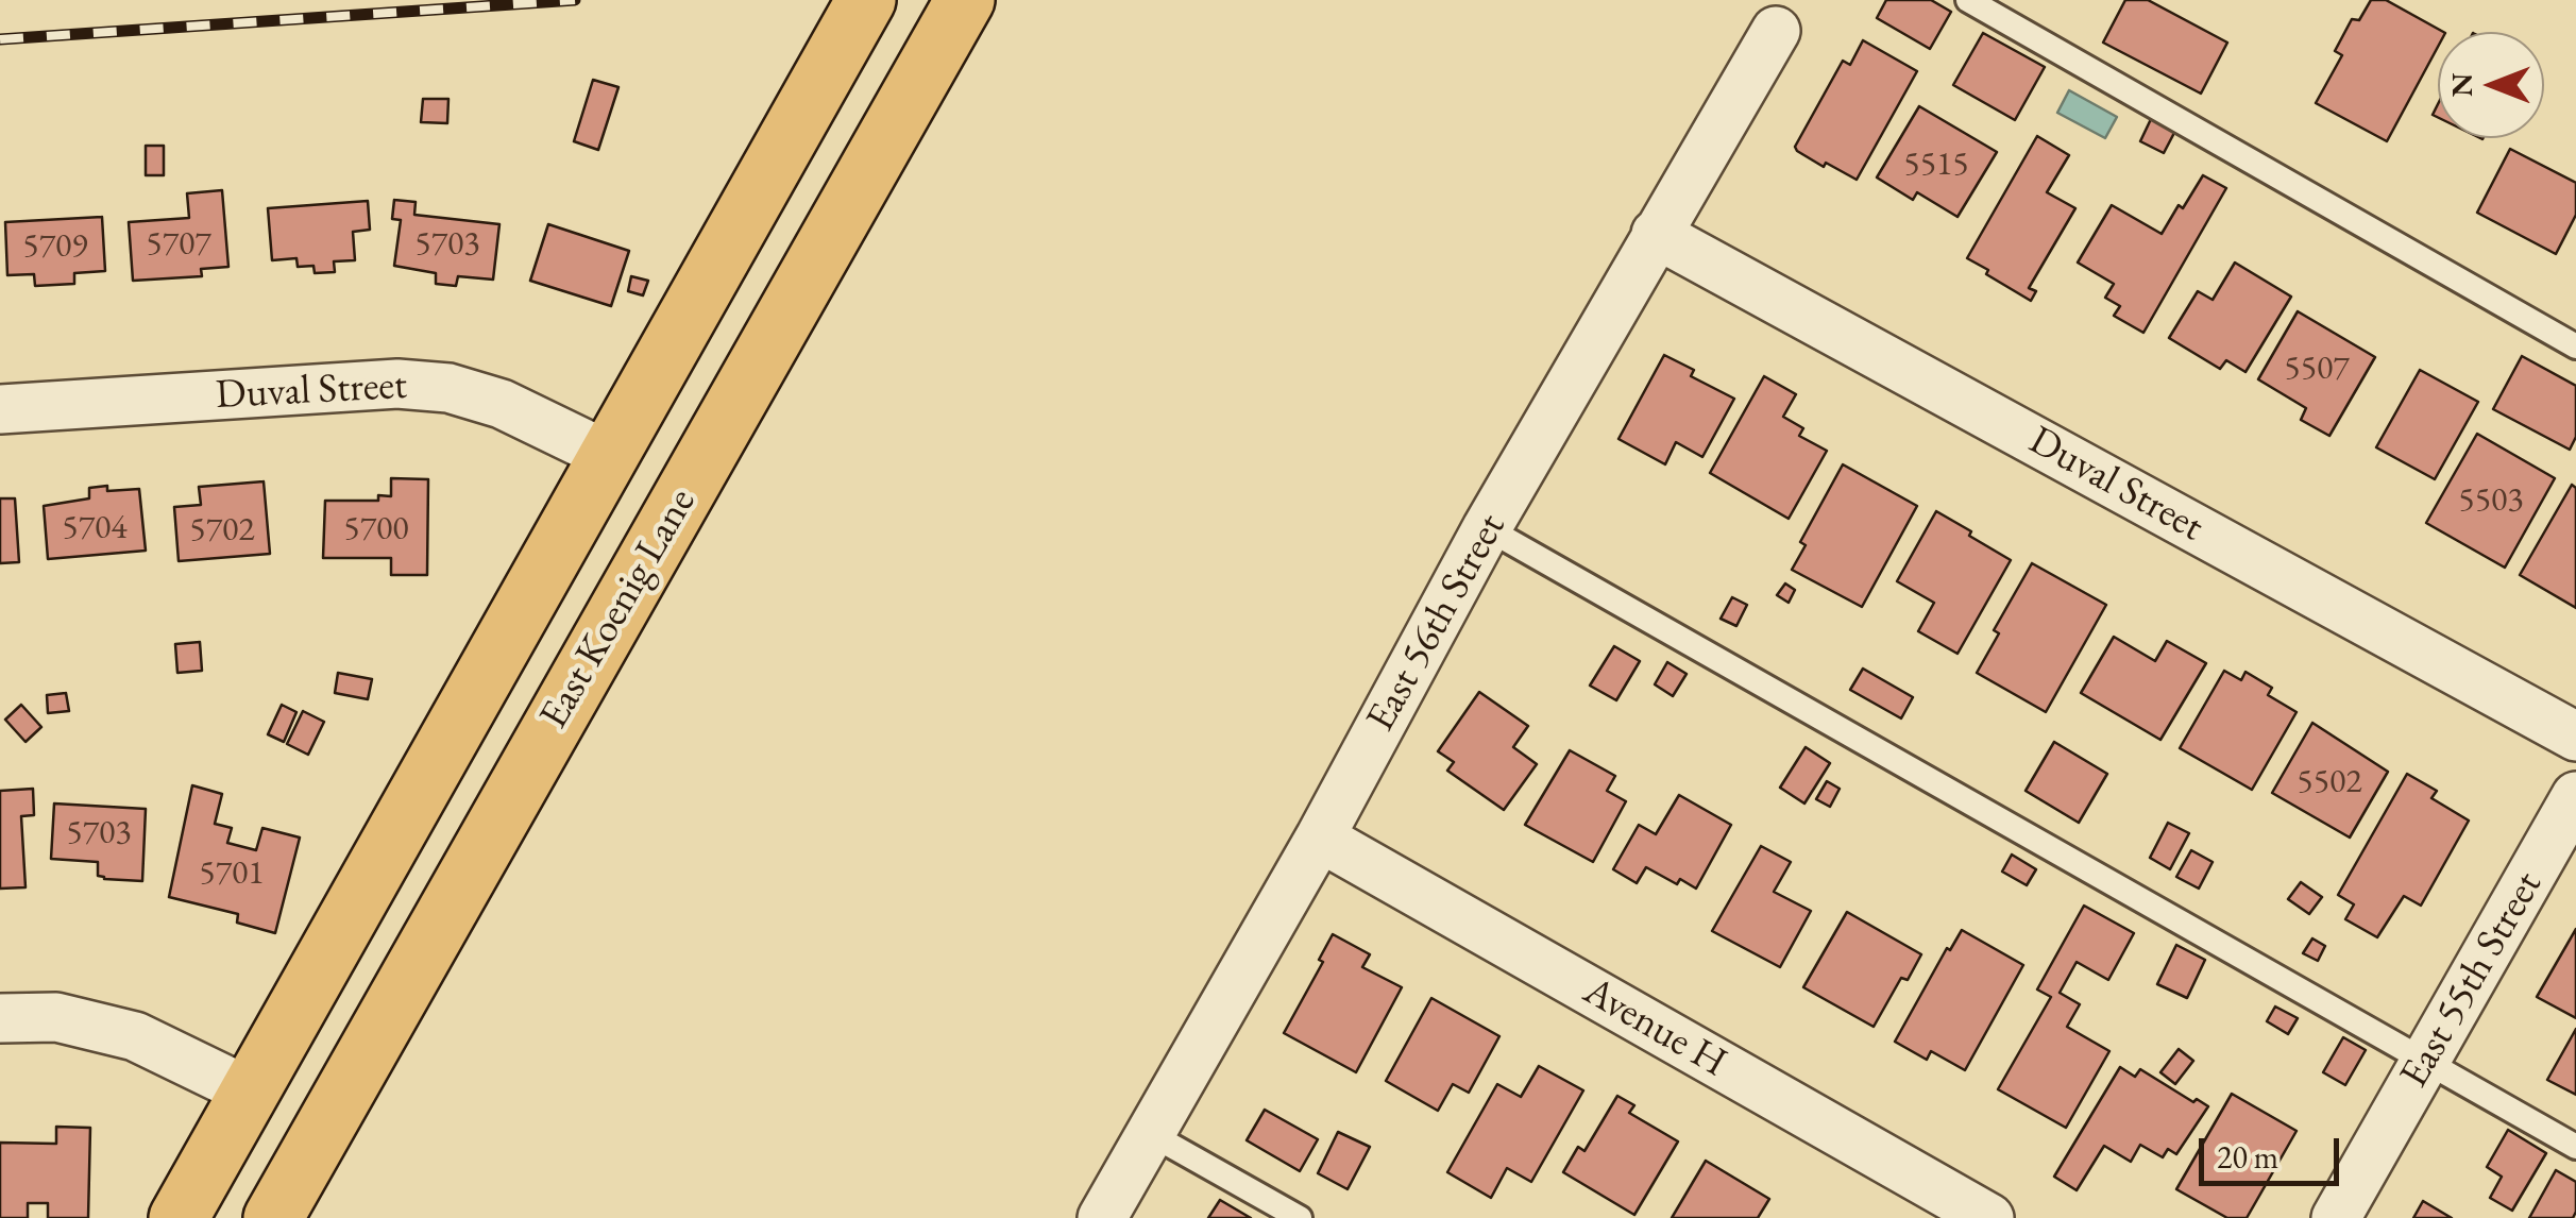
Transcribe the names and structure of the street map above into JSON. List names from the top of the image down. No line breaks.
{"streets":{"main road":["East Koenig Lane"],"street":["Duval Street","East 56th Street","East 55th Street","Avenue H"]},"crossings":[["Duval Street","East Koenig Lane"],["Duval Street","East 56th Street"],["East 56th Street","Avenue H"]],"house_numbers":["5515","5707","5703","5709","5507","5503","5704","5700","5702","5502","5703","5701"],"scale_bar":"20 m","north":"left"}
